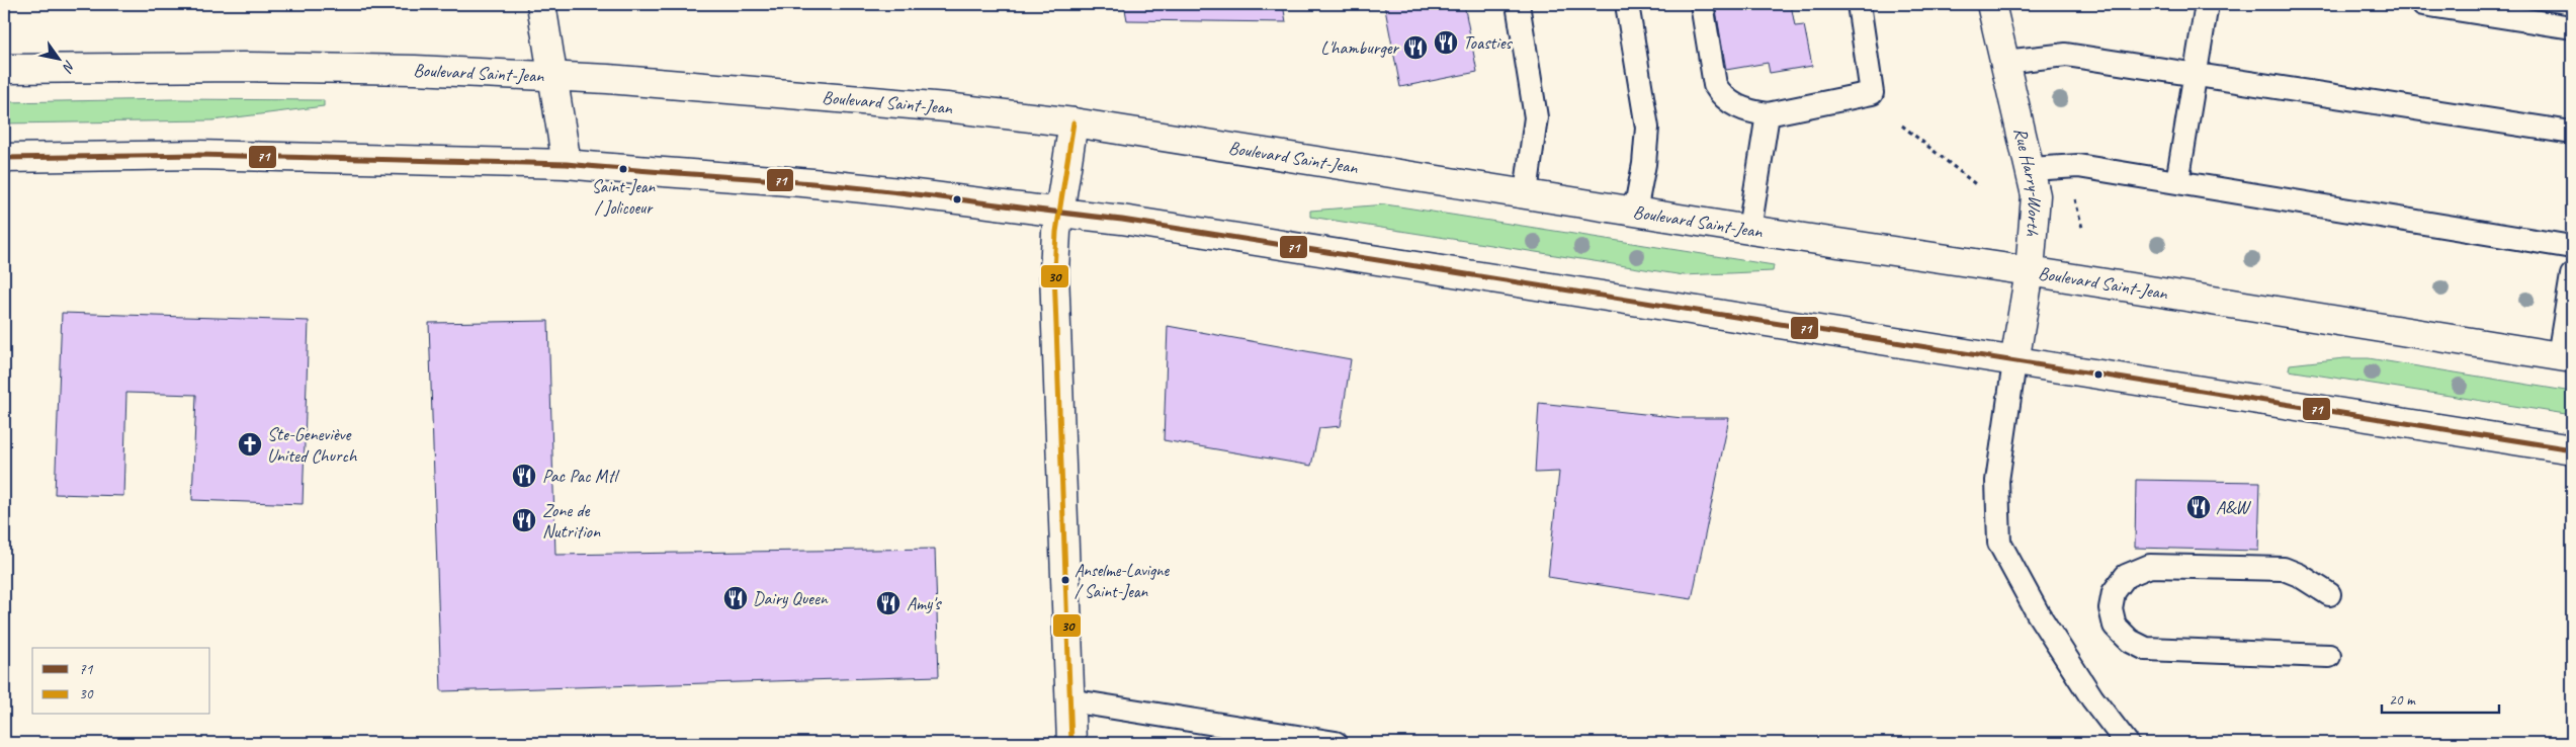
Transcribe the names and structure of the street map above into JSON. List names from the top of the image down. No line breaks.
{"streets":{"main road":["Boulevard Saint-Jean","Rue Harry-Worth"]},"crossings":[["Boulevard Saint-Jean","Rue Harry-Worth"]],"places":{"restaurant":["Toasties","L'hamburger","Pac Pac Mtl","A&W","Zone de Nutrition","Dairy Queen","Amy's"],"other":["Saint-Jean / Jolicoeur","Anselme-Lavigne / Saint-Jean"],"church":["Ste-Geneviève United Church"]},"lines":["transit line 30","transit line 71"],"legend":["71","30"],"scale_bar":"20 m","north":"bottom right"}
